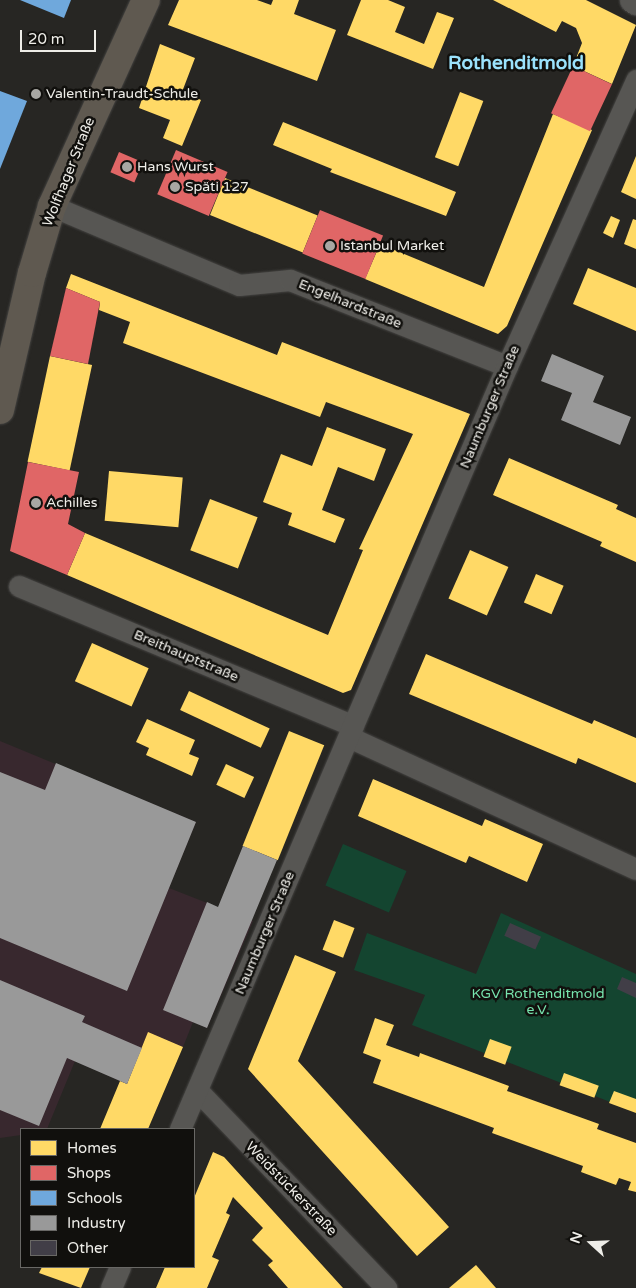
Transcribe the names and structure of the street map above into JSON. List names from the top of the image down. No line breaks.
{"streets":{"main road":["Wolfhager Straße"],"street":["Engelhardstraße","Naumburger Straße","Breithauptstraße","Weidstückerstraße"]},"crossings":[["Wolfhager Straße","Engelhardstraße"],["Engelhardstraße","Naumburger Straße"],["Naumburger Straße","Breithauptstraße"],["Naumburger Straße","Weidstückerstraße"]],"districts":["Rothenditmold"],"parks":["KGV Rothenditmold e.V."],"places":["Valentin-Traudt-Schule","Hans Wurst","Späti 127","Istanbul Market","Achilles"],"legend":["Homes","Shops","Schools","Industry","Other"],"scale_bar":"20 m","north":"left"}
